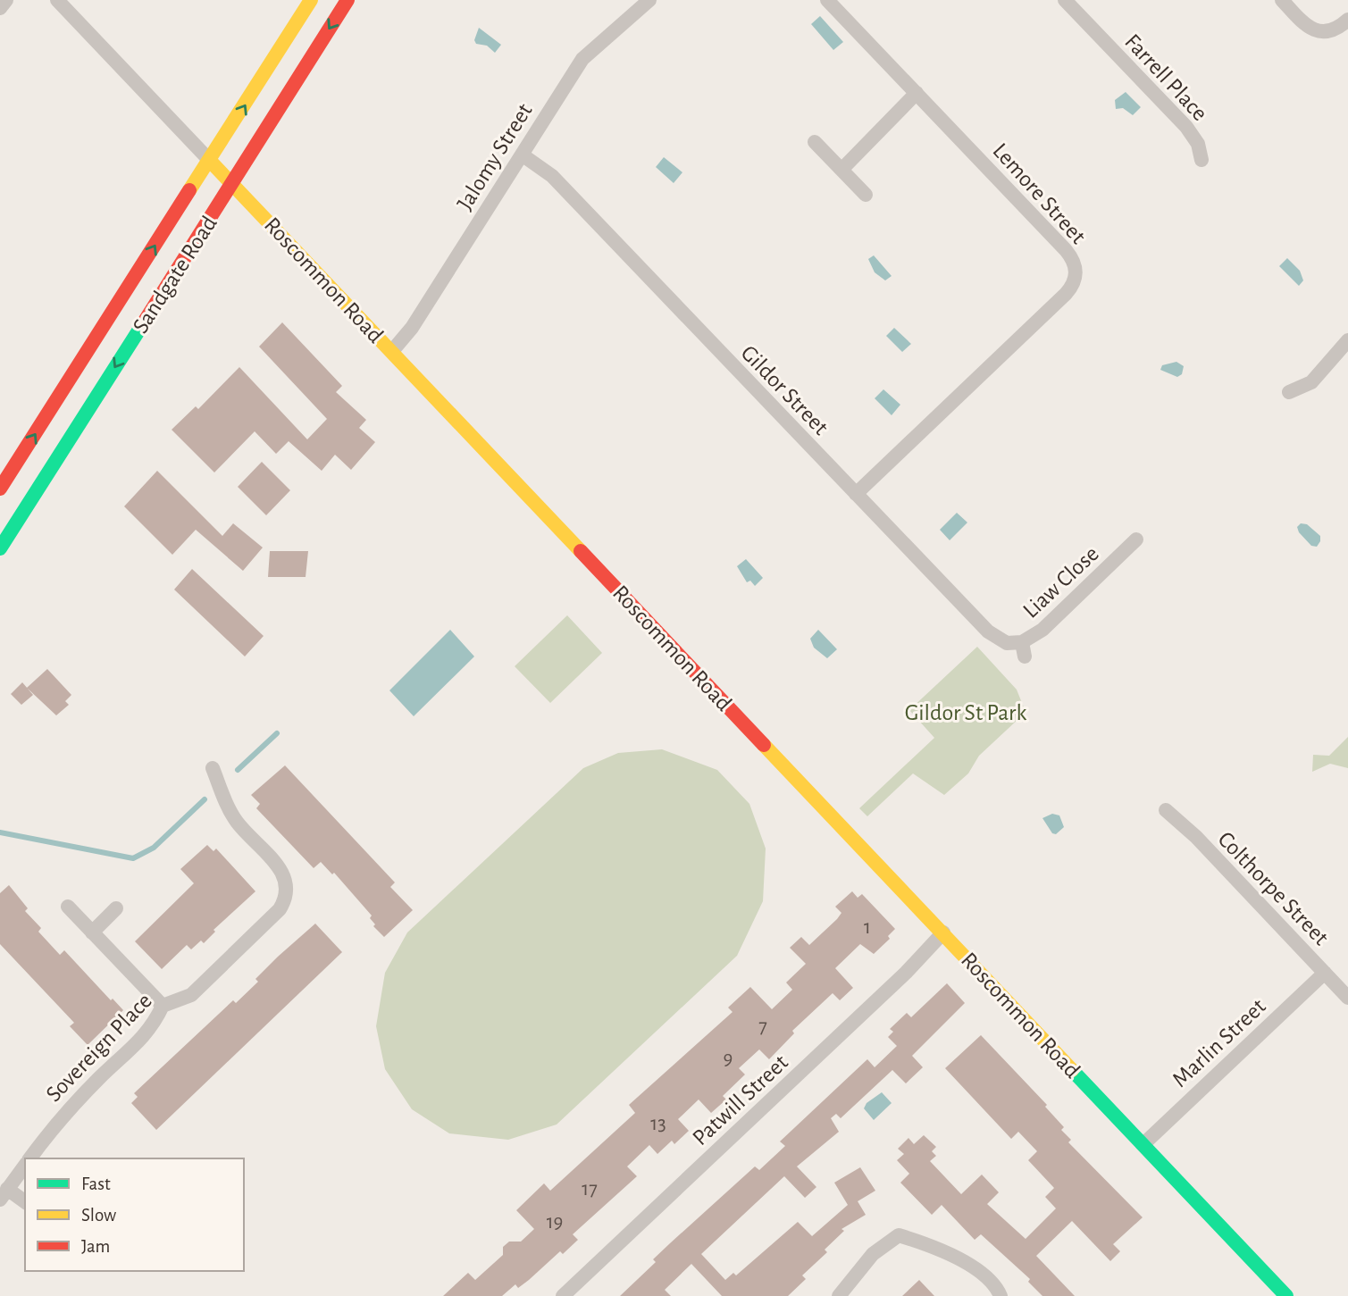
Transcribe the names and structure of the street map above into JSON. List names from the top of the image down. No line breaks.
{"streets":{"main road":["Sandgate Road","Roscommon Road"],"street":["Farrell Place","Jalomy Street","Lemore Street","Gildor Street","Liaw Close","Colthorpe Street","Marlin Street","Sovereign Place","Patwill Street"]},"crossings":[["Jalomy Street","Roscommon Road"],["Jalomy Street","Gildor Street"],["Lemore Street","Gildor Street"],["Sandgate Road","Roscommon Road"],["Roscommon Road","Marlin Street"],["Roscommon Road","Patwill Street"],["Gildor Street","Liaw Close"],["Colthorpe Street","Marlin Street"]],"parks":["Gildor St Park"],"house_numbers":["1","7","9","13","17","19"],"legend":["Fast","Slow","Jam"]}
